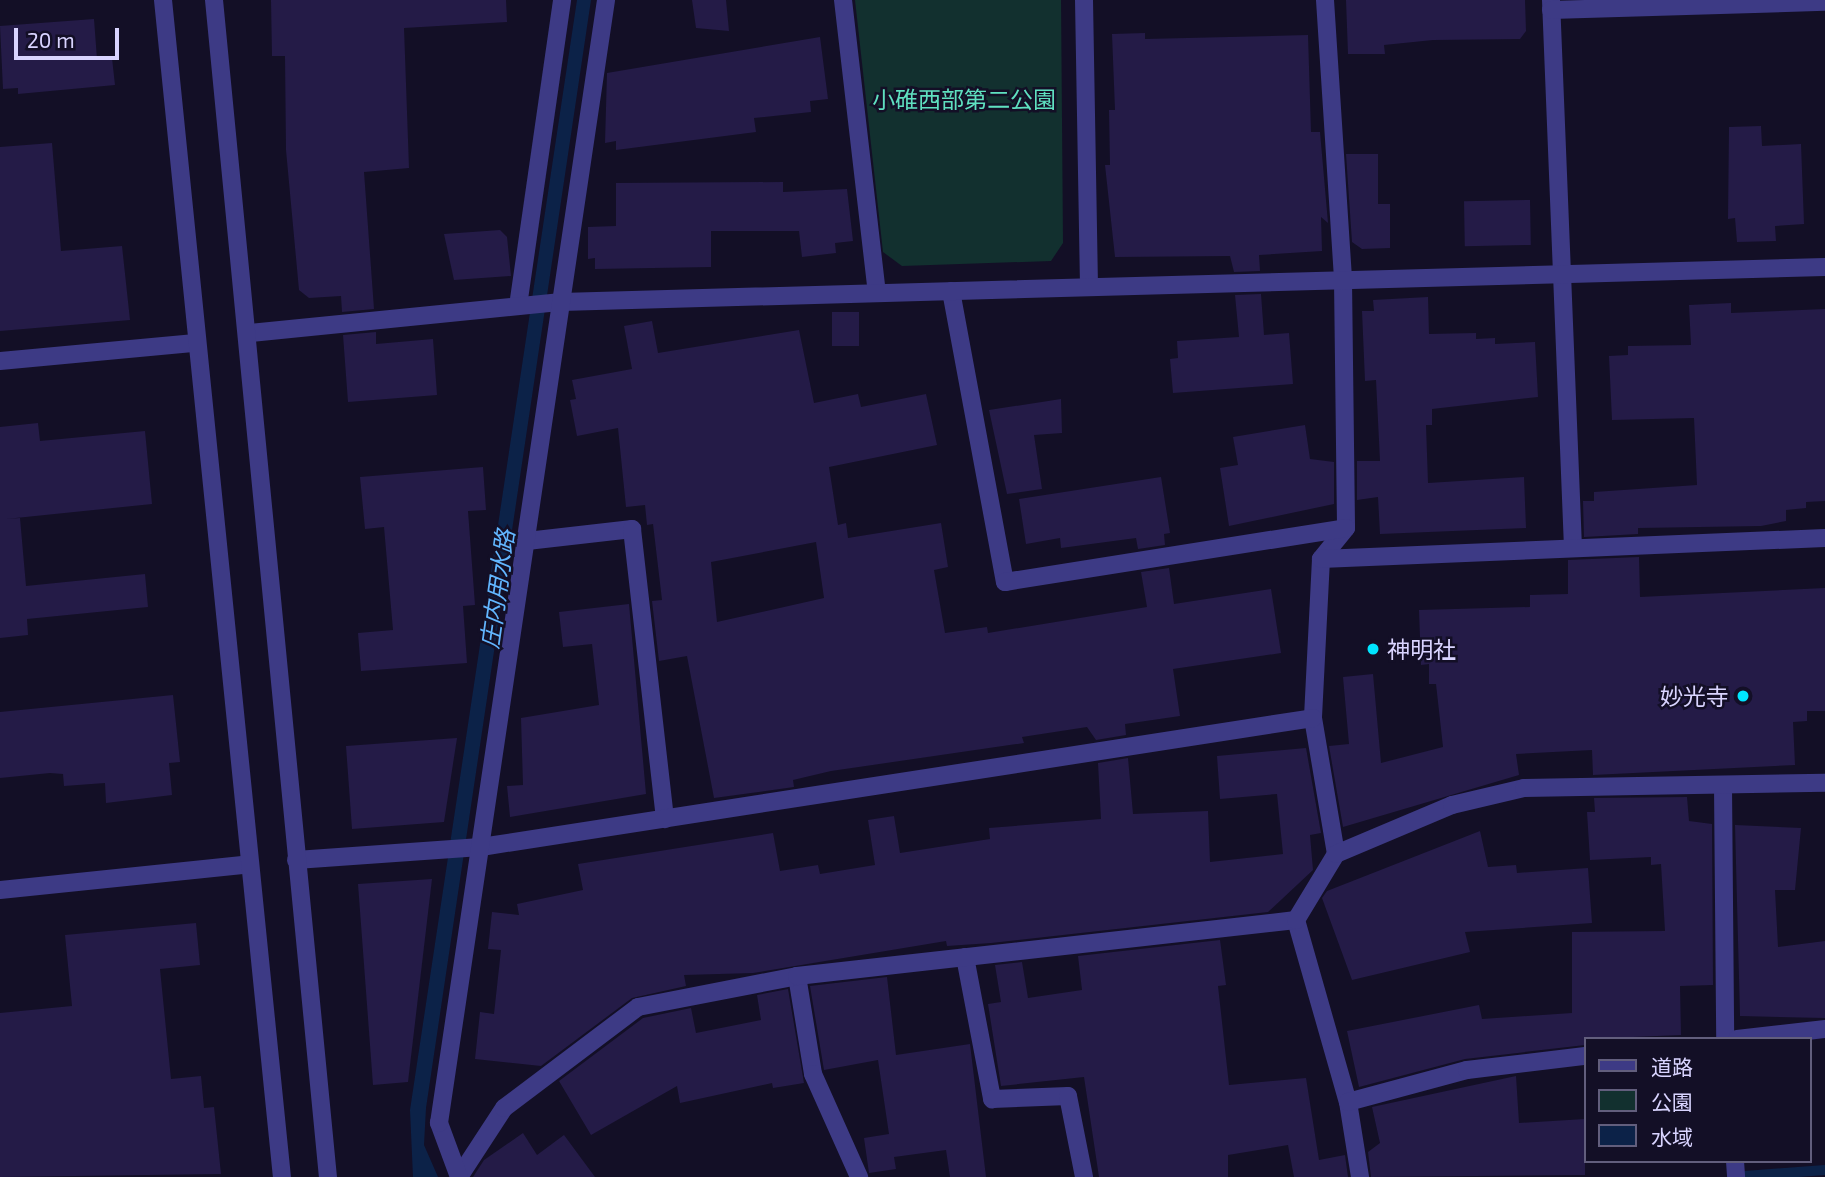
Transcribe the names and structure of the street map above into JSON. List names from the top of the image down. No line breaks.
{"water":["庄内用水路"],"parks":["小碓西部第二公園"],"places":["神明社","妙光寺"],"legend":["道路","公園","水域"],"scale_bar":"20 m"}
